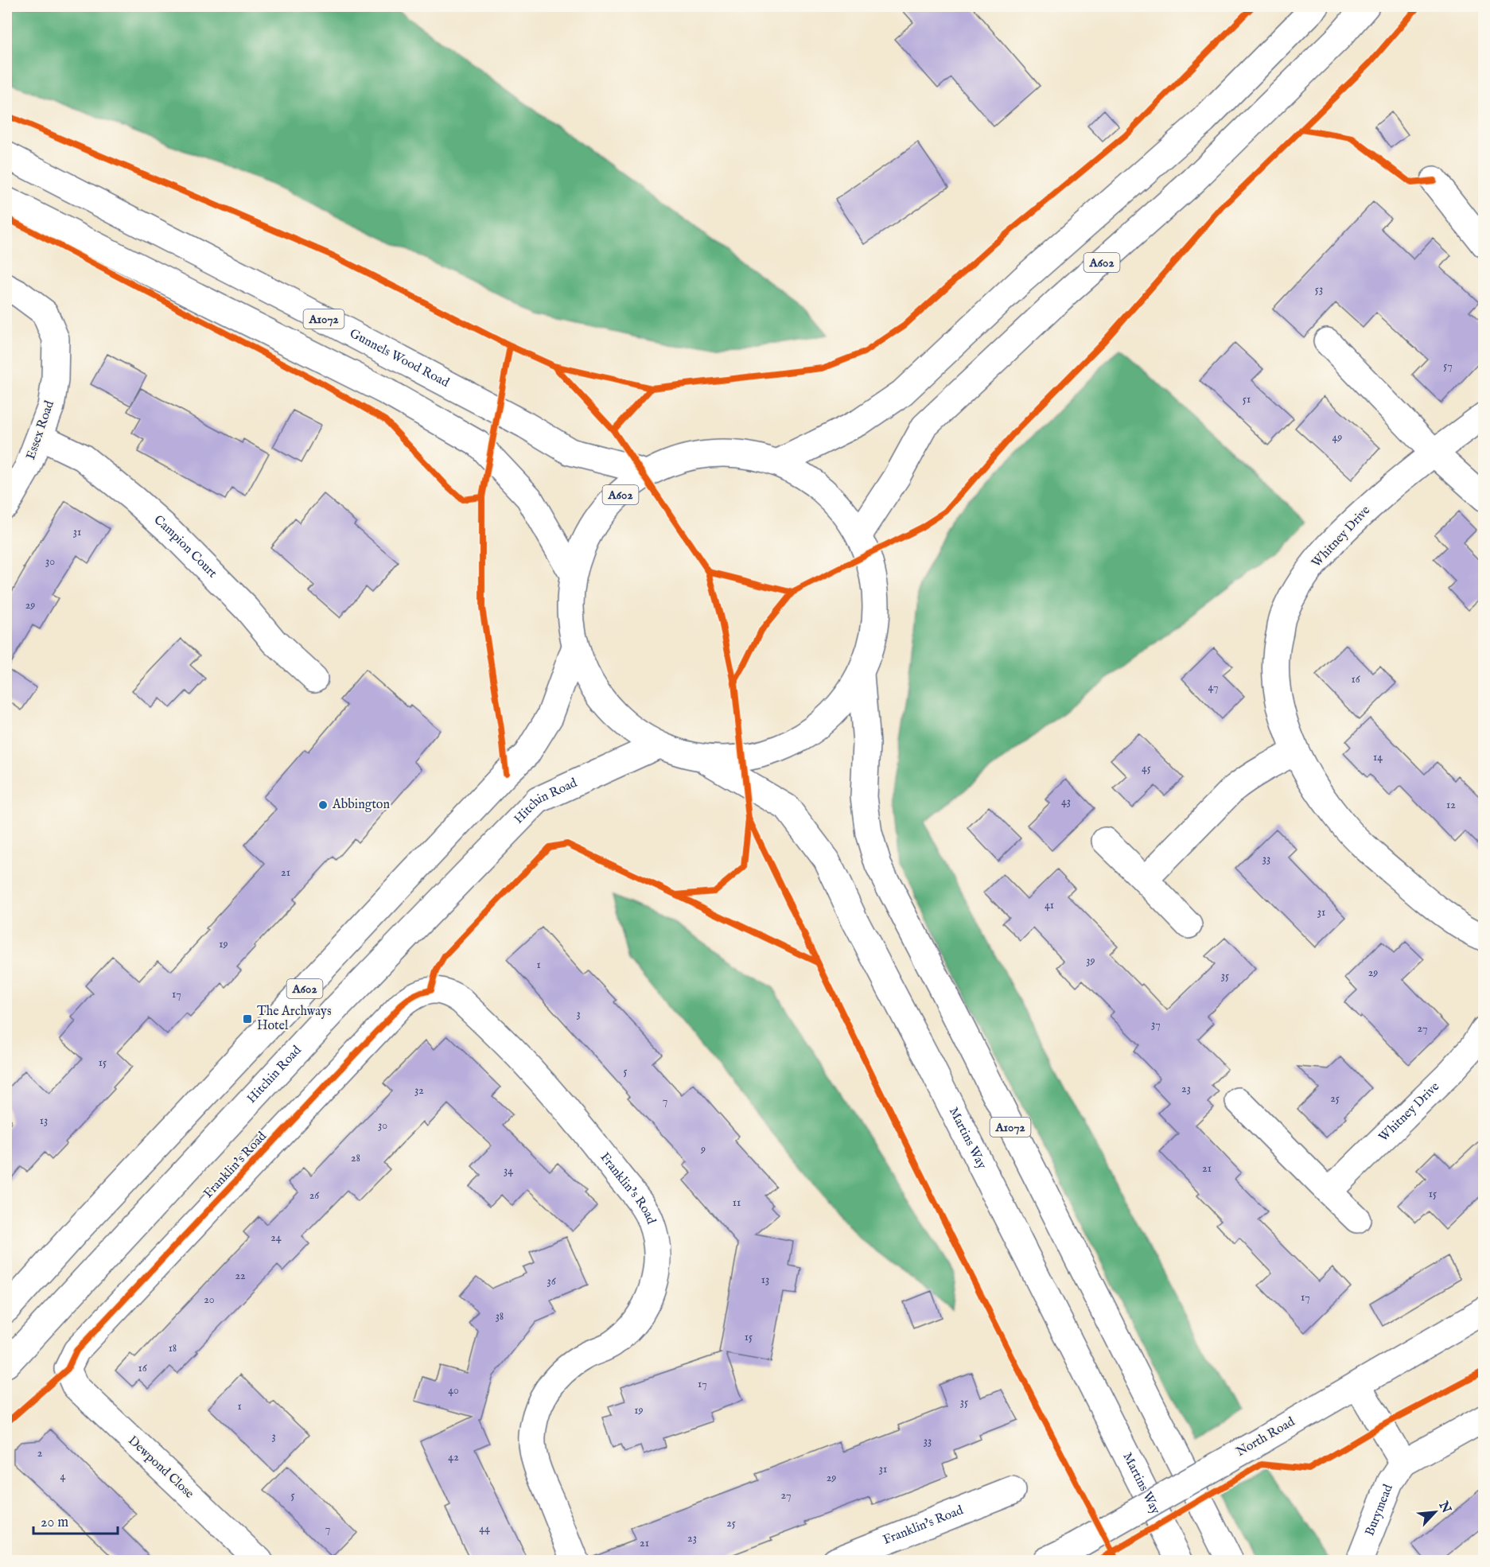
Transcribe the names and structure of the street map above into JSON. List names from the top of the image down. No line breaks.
{"streets":{"main road":["A602","A1072","Gunnels Wood Road","Essex Road","Whitney Drive","Campion Court","Hitchin Road","Martins Way","Franklin's Road","North Road","Dewpond Close","Burymead"]},"crossings":[["A602","A1072"],["A602","Gunnels Wood Road"],["A602","Hitchin Road"],["A602","Martins Way"],["Essex Road","Campion Court"],["Franklin's Road","Dewpond Close"]],"places":{"other":["Abbington"],"transit":["The Archways Hotel"]},"house_numbers":["53","57","51","49","31","30","29","16","47","14","45","43","12","33","21","41","31","19","39","1","29","35","17","3","37","27","15","5","23","32","25","7","13","30","9","28","21","34","15","26","11","24","22","13","36","17","20","38","15","18","16","17","40","35","1","19","3","33","2","42","31","4","29","5","27","25","7","44","23","21"],"scale_bar":"20 m","north":"top right"}
